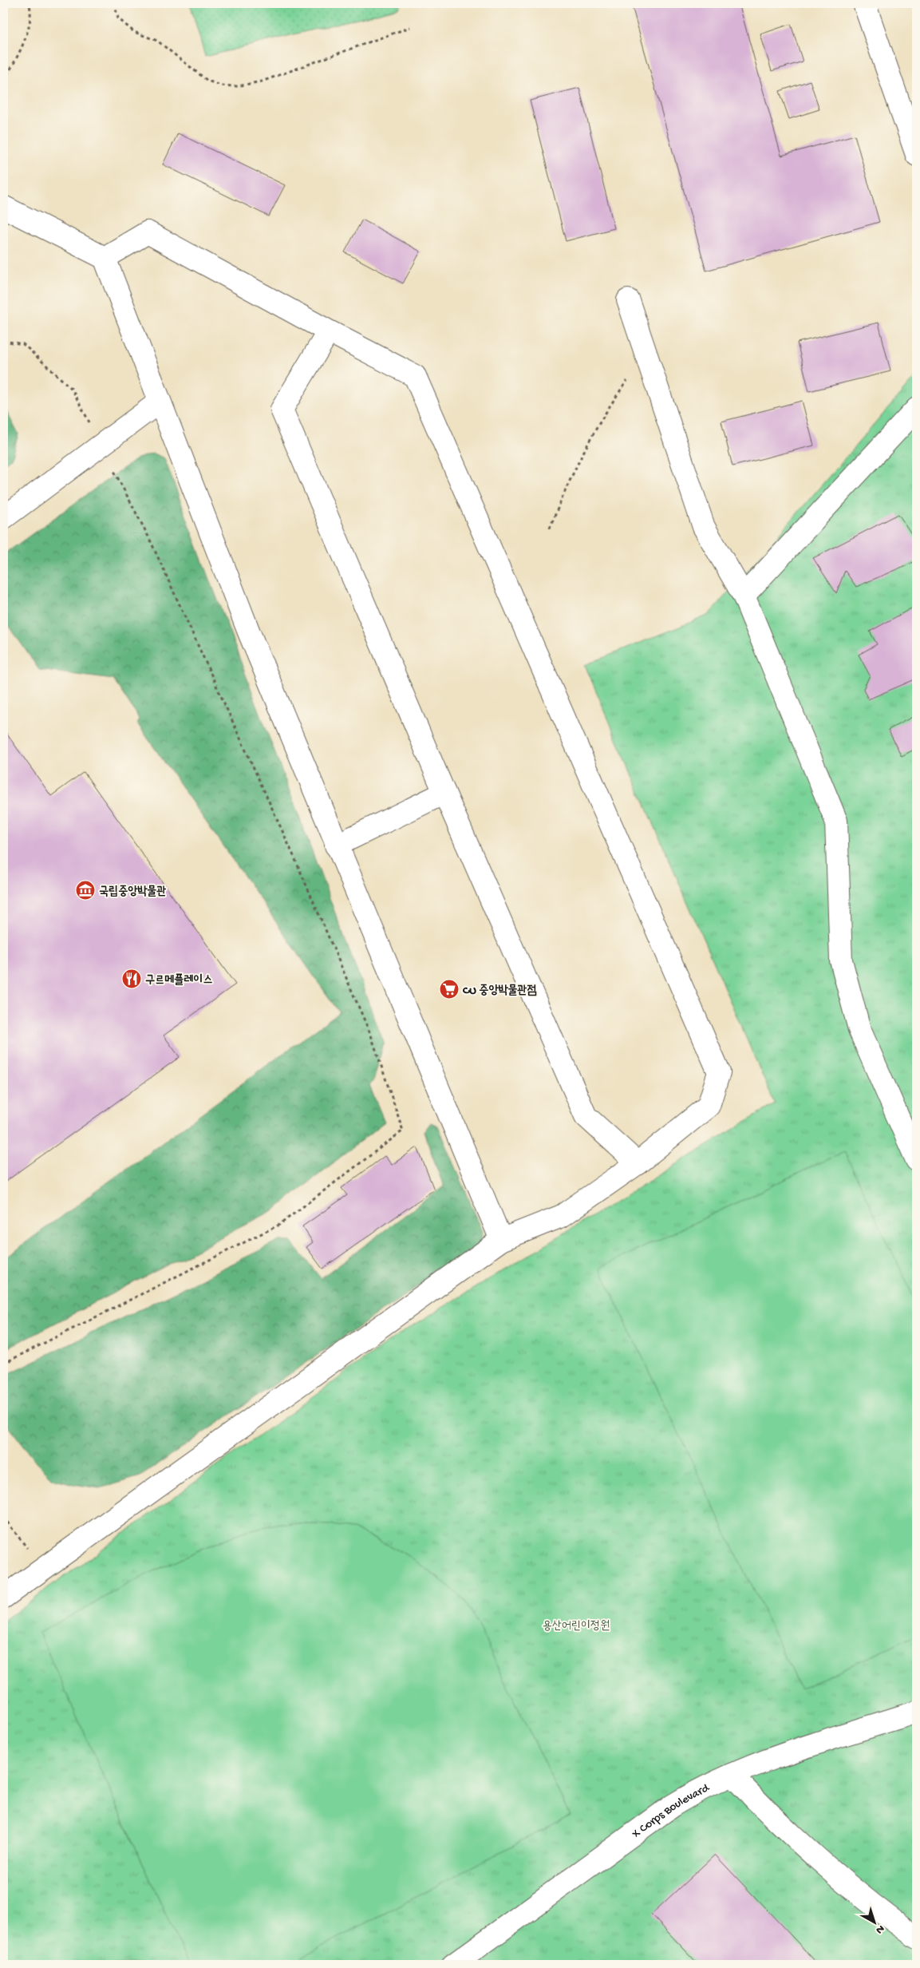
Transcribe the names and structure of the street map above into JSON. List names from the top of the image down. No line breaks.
{"streets":{"lane":["X Corps Boulevard"]},"parks":["용산어린이정원"],"places":{"museum":["국립중앙박물관"],"restaurant":["구르메플레이스"],"supermarket":["CU 중앙박물관점"]},"north":"bottom right"}
